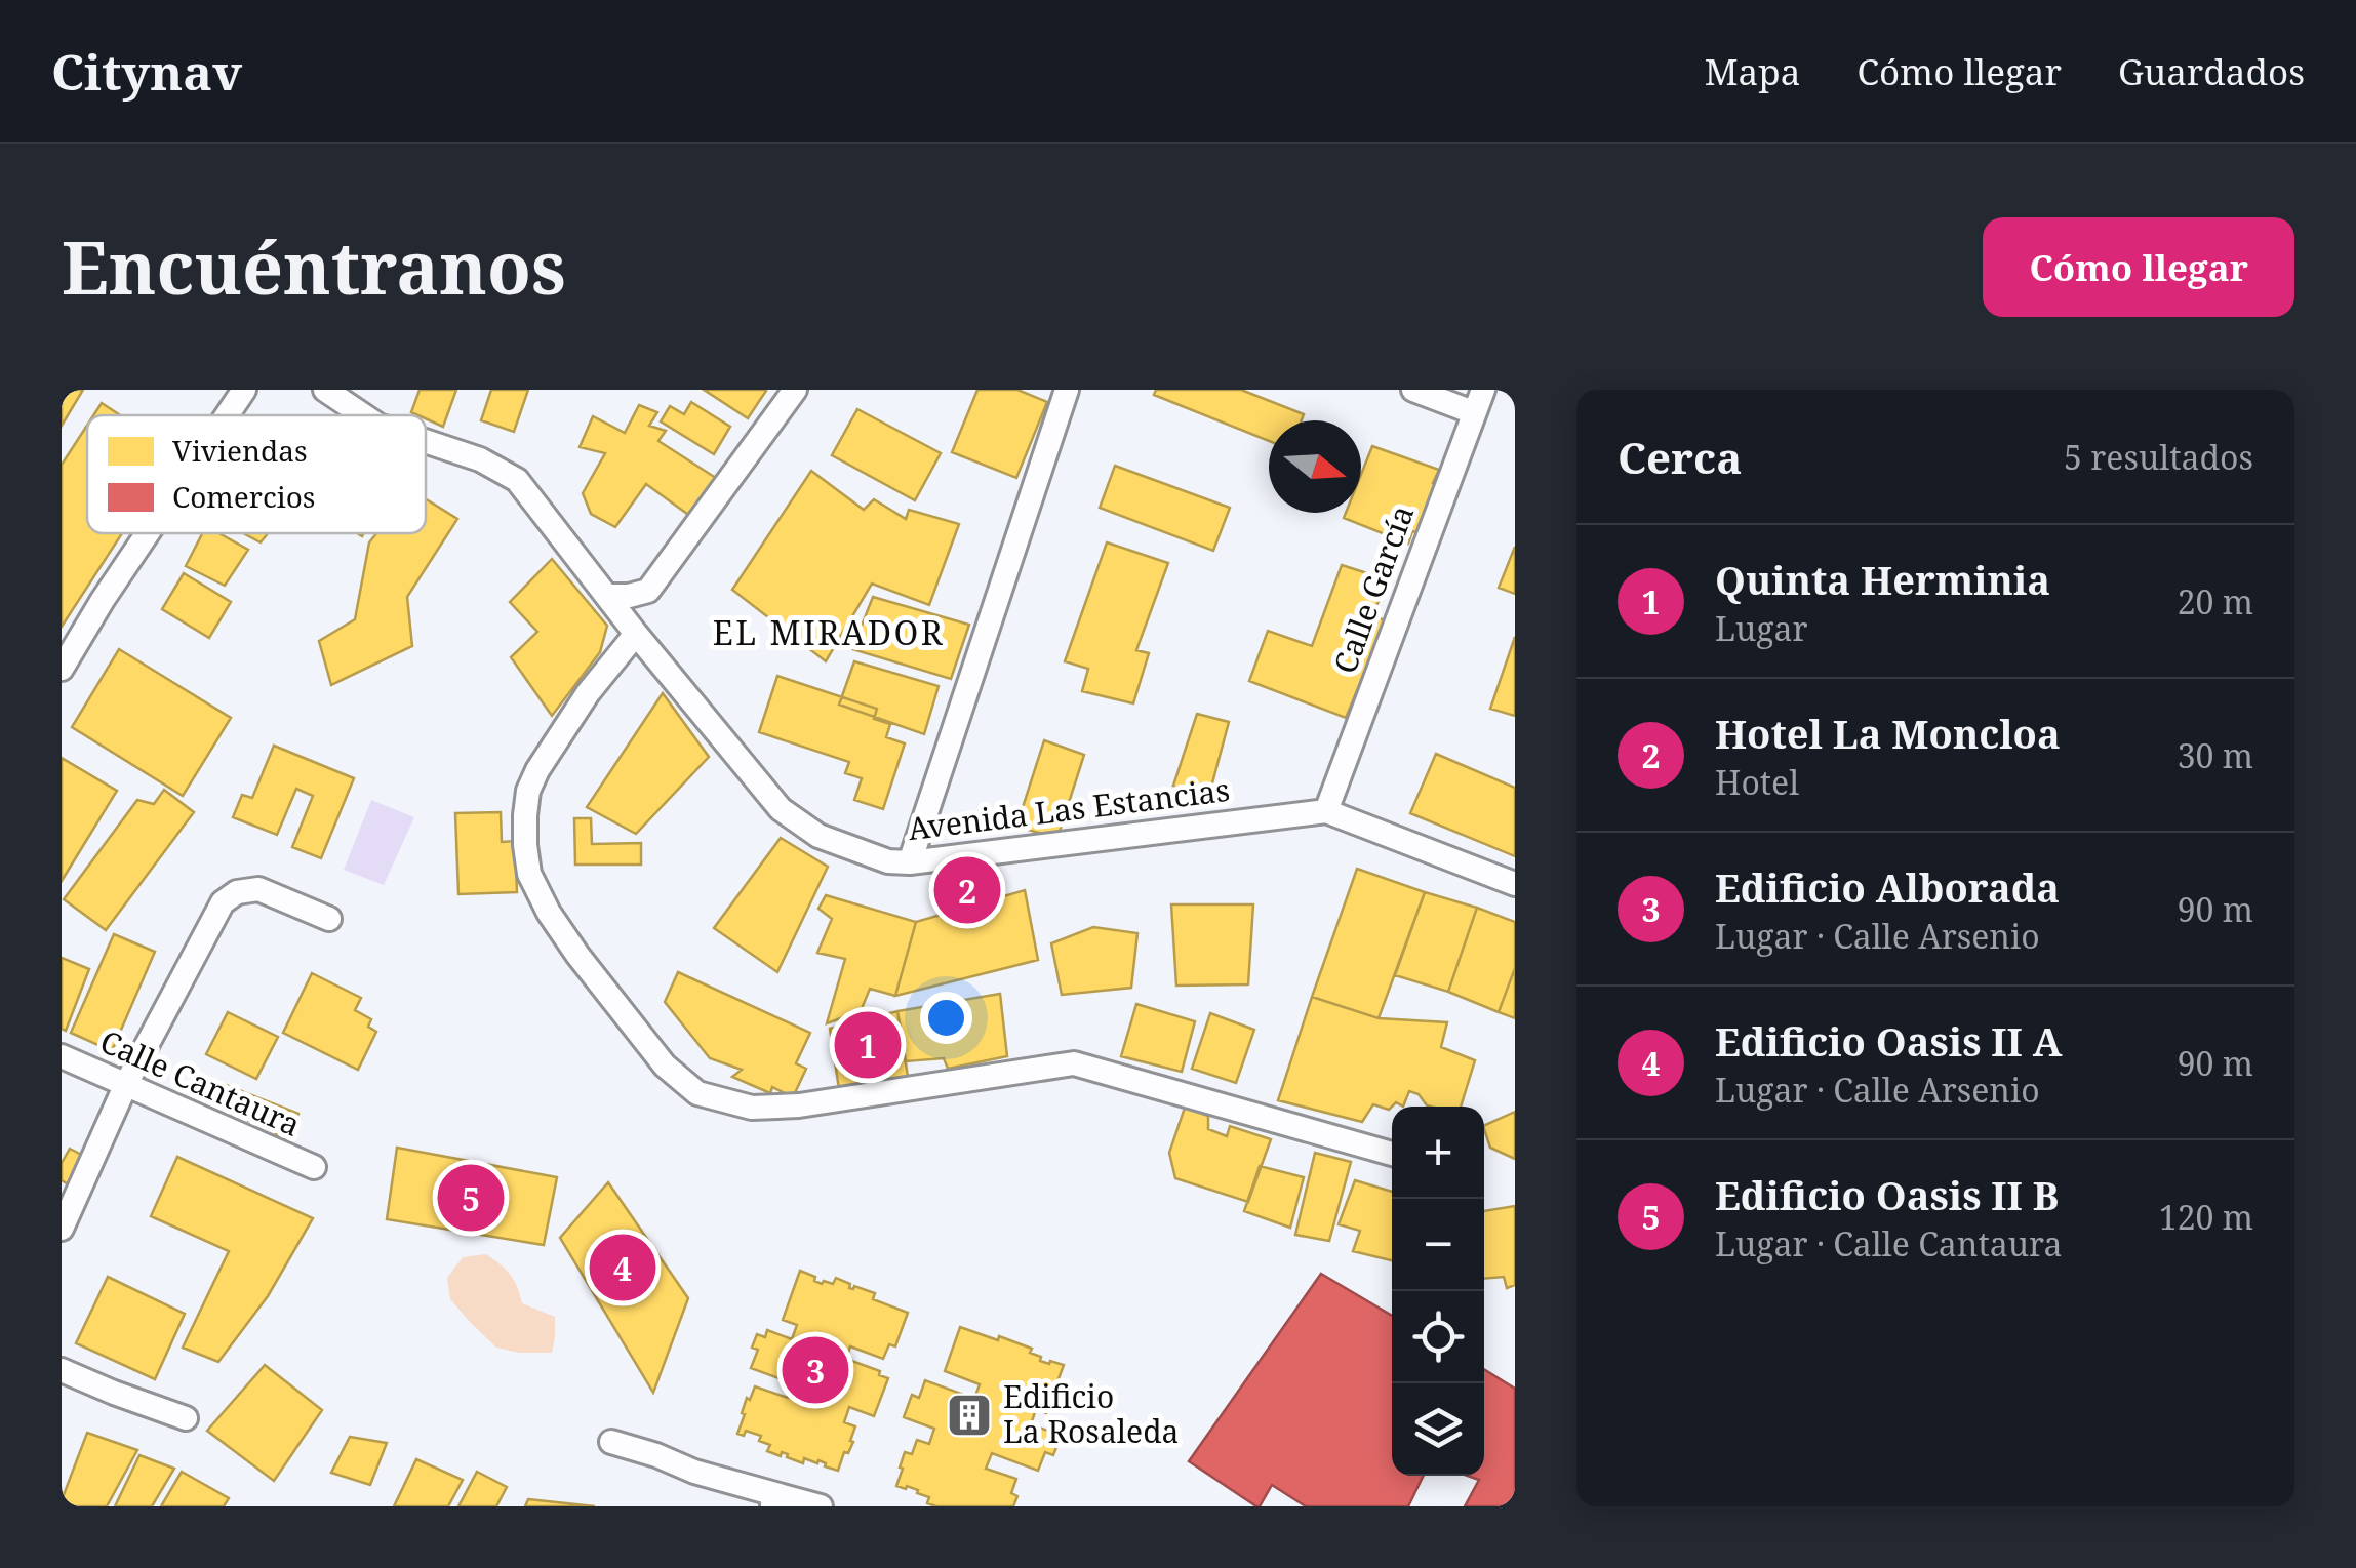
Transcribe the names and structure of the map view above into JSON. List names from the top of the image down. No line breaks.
{"streets":{"street":["Calle García","Avenida Las Estancias","Calle Cantaura"]},"crossings":[["Calle García","Avenida Las Estancias"]],"districts":["EL MIRADOR"],"places":{"building":["Edificio La Rosaleda"]},"legend":["Viviendas","Comercios"],"north":"right","page":{"header":"Citynav","nav":["Mapa","Cómo llegar","Guardados"],"title":"Encuéntranos","buttons":"Cómo llegar","heading":["Cerca","5 resultados"],"list":[{"mark":"1","name":"Quinta Herminia","note":"Lugar","value":"20 m"},{"mark":"2","name":"Hotel La Moncloa","note":"Hotel","value":"30 m"},{"mark":"3","name":"Edificio Alborada","note":"Lugar · Calle Arsenio","value":"90 m"},{"mark":"4","name":"Edificio Oasis II A","note":"Lugar · Calle Arsenio","value":"90 m"},{"mark":"5","name":"Edificio Oasis II B","note":"Lugar · Calle Cantaura","value":"120 m"}],"pins":["2","1","5","4","3"],"map_buttons":["+","−"]}}
